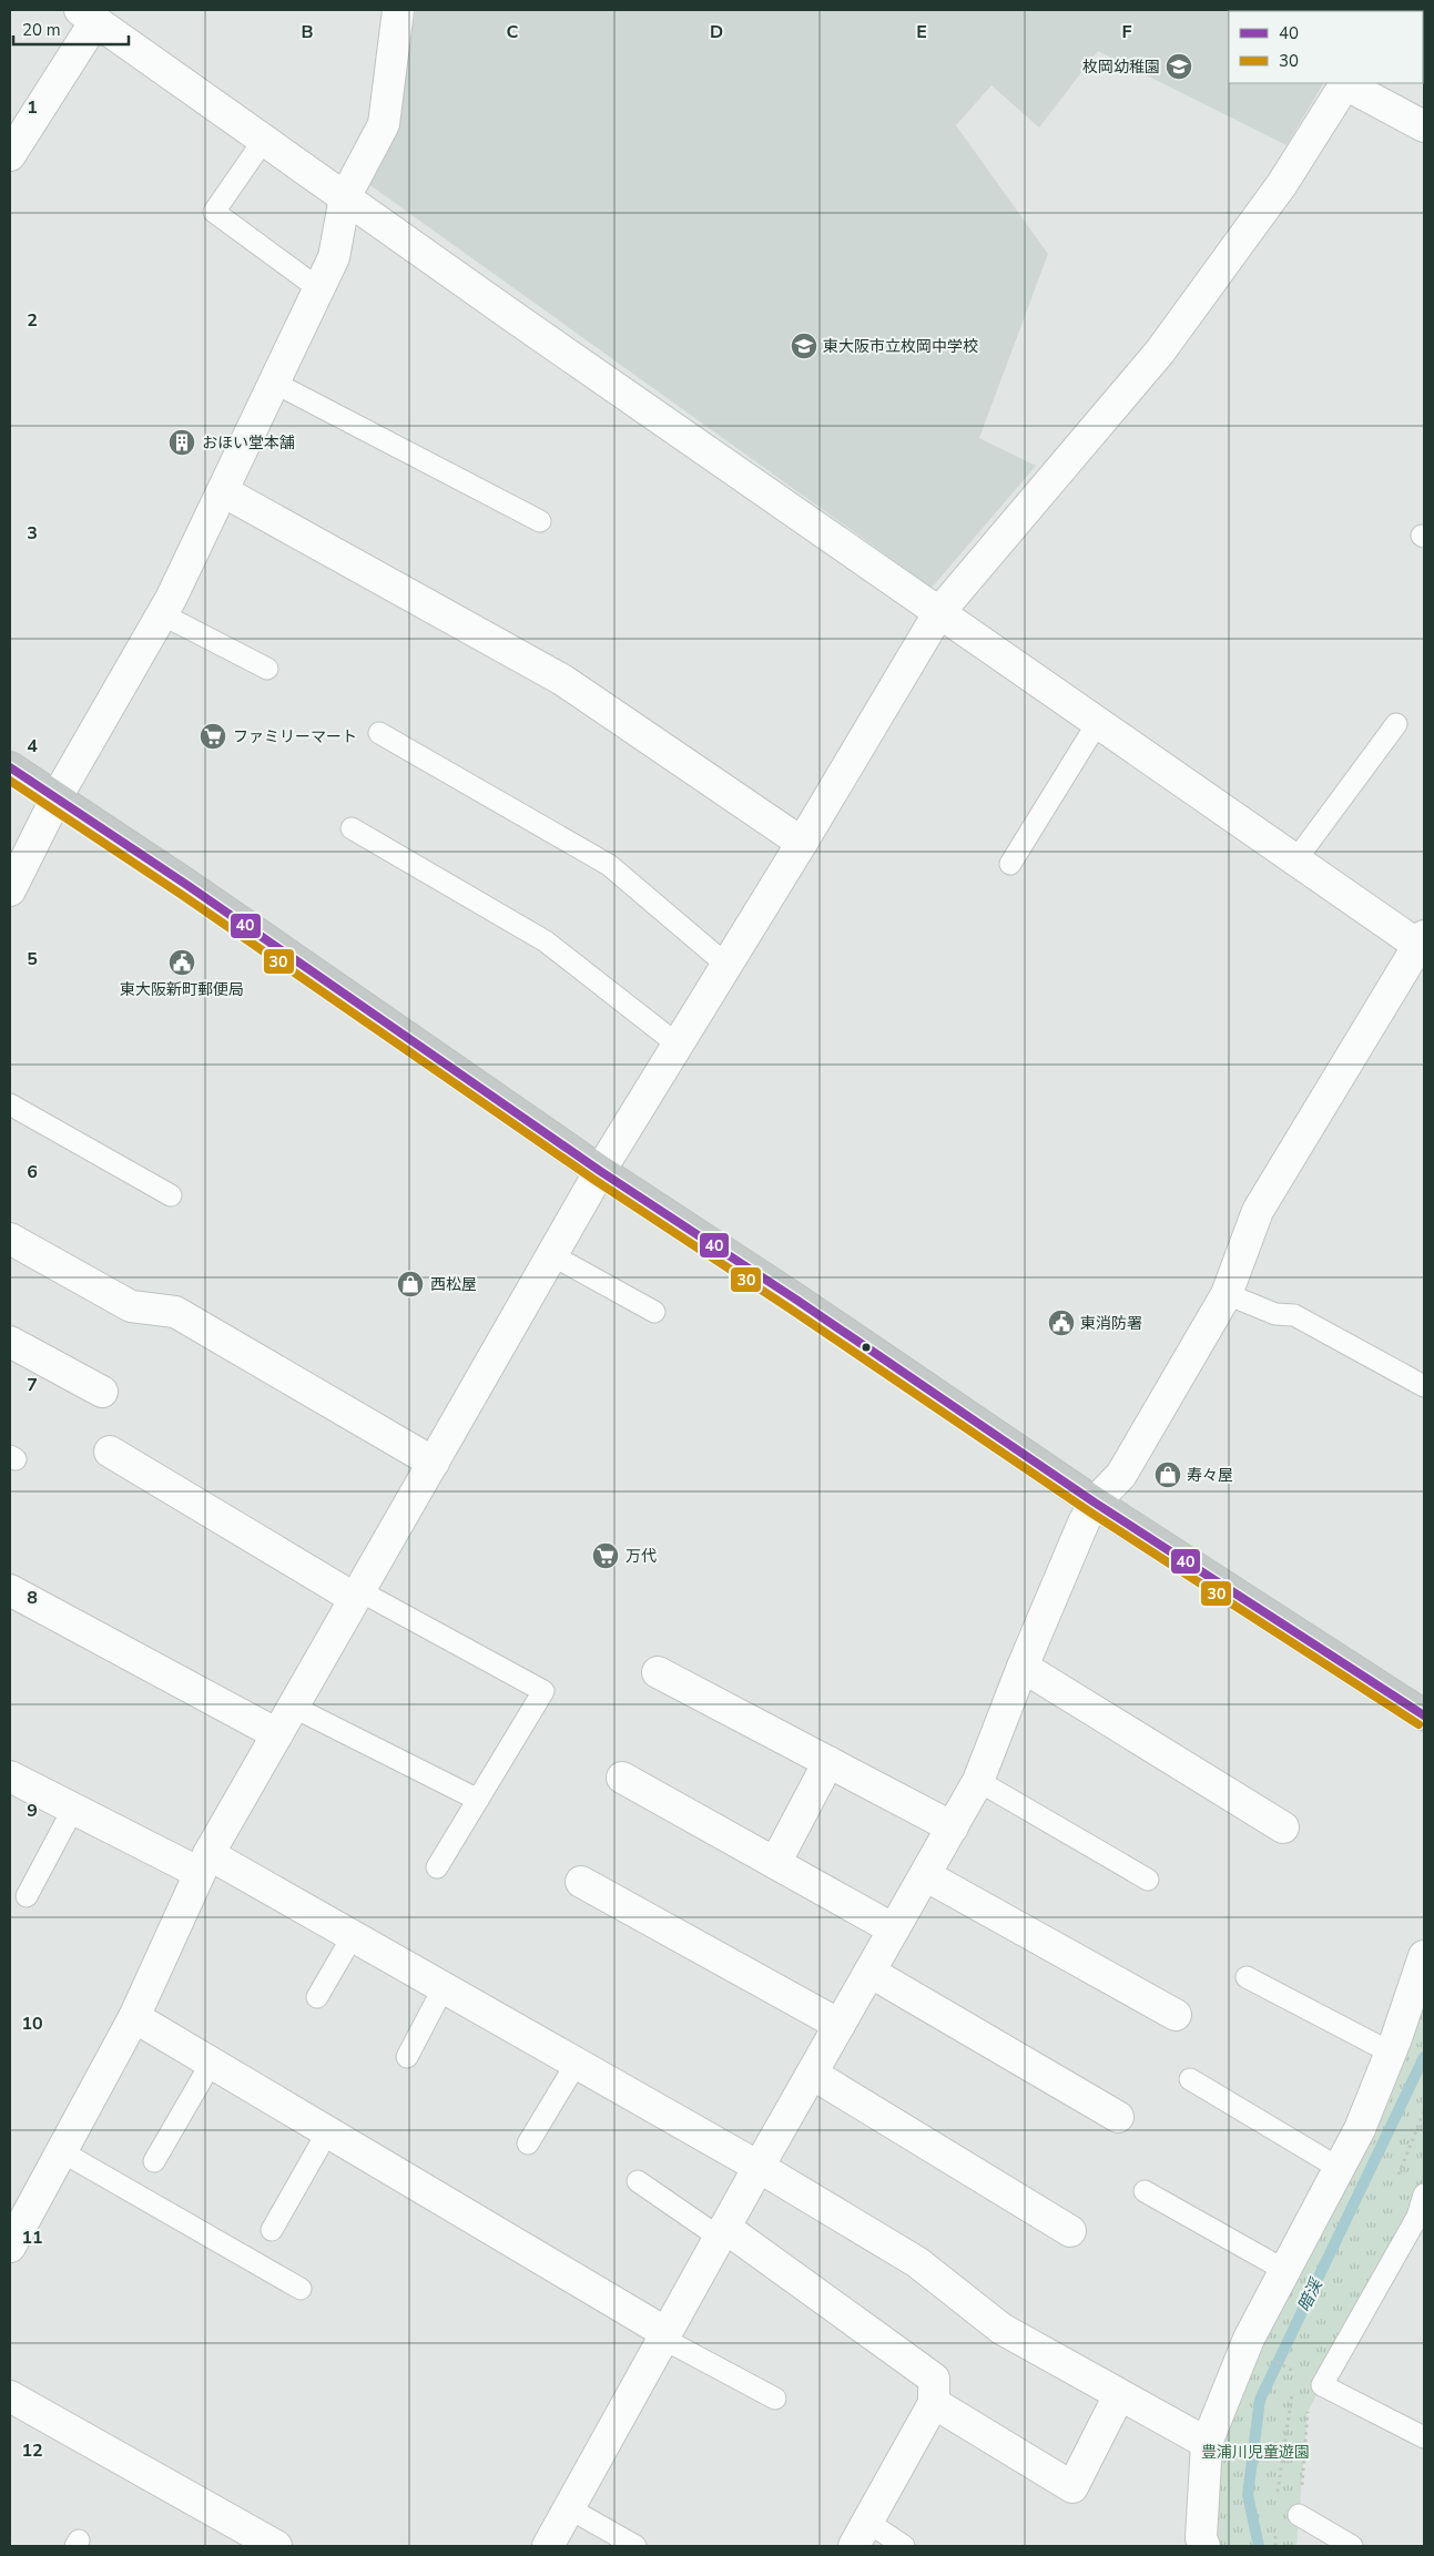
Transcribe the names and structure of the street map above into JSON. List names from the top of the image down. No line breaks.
{"water":["暗渓"],"parks":["豊浦川児童遊園"],"places":{"school or university":["枚岡幼稚園","東大阪市立枚岡中学校"],"building":["おほい堂本舗"],"supermarket":["ファミリーマート","万代"],"public building":["東大阪新町郵便局","東消防署"],"shop":["西松屋","寿々屋"]},"lines":["transit line 40","transit line 30"],"legend":["40","30"],"scale_bar":"20 m","grid":{"columns":["B","C","D","E","F"],"rows":["1","2","3","4","5","6","7","8","9","10","11","12"]}}
